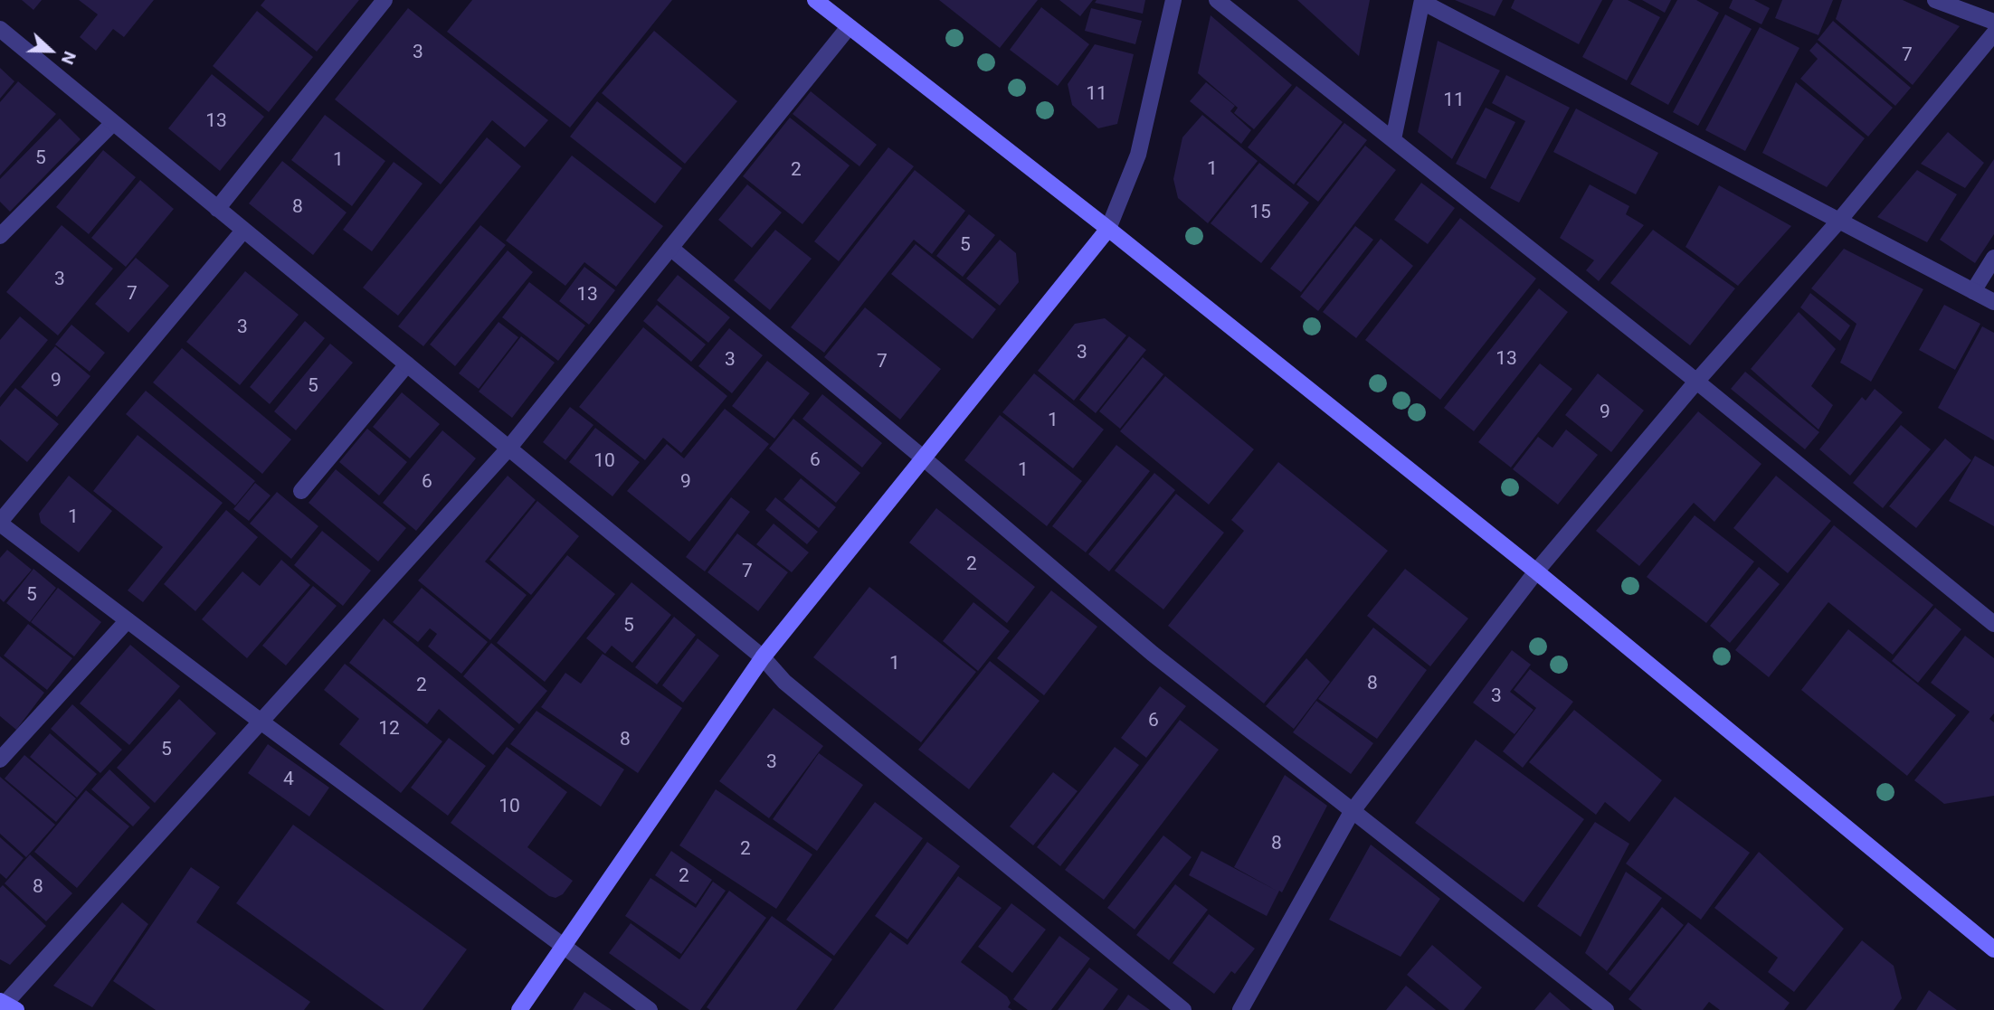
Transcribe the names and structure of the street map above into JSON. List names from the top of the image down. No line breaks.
{"house_numbers":["3","7","11","11","13","5","1","1","2","8","15","5","3","7","13","3","3","13","3","7","9","5","9","1","6","10","1","6","9","1","2","7","5","5","1","8","2","3","6","12","8","5","3","4","10","8","2","2","8"],"north":"right"}
